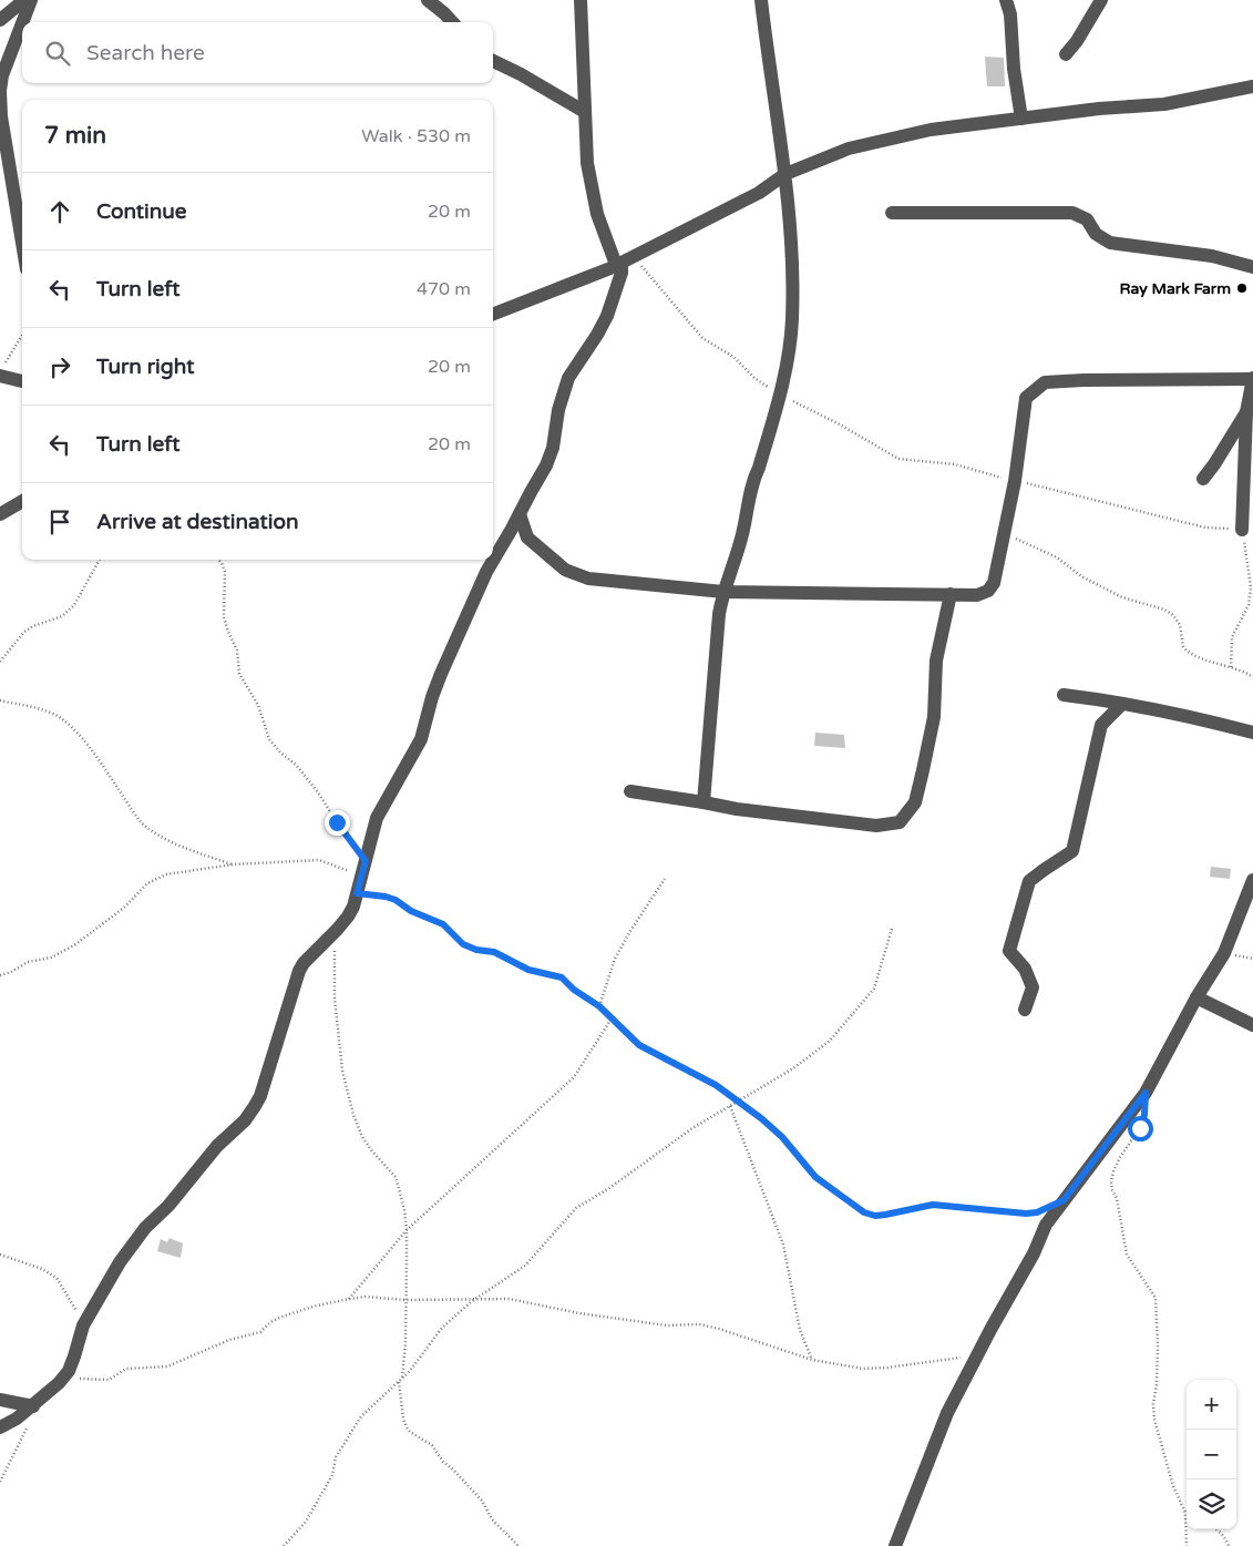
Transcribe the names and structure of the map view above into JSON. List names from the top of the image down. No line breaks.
{"places":["Ray Mark Farm"],"page":{"search":"Search here","heading":["7 min","Walk · 530 m"],"list":[["Continue","20 m"],["Turn left","470 m"],["Turn right","20 m"],["Turn left","20 m"],"Arrive at destination"],"map_buttons":["+","−"]}}
